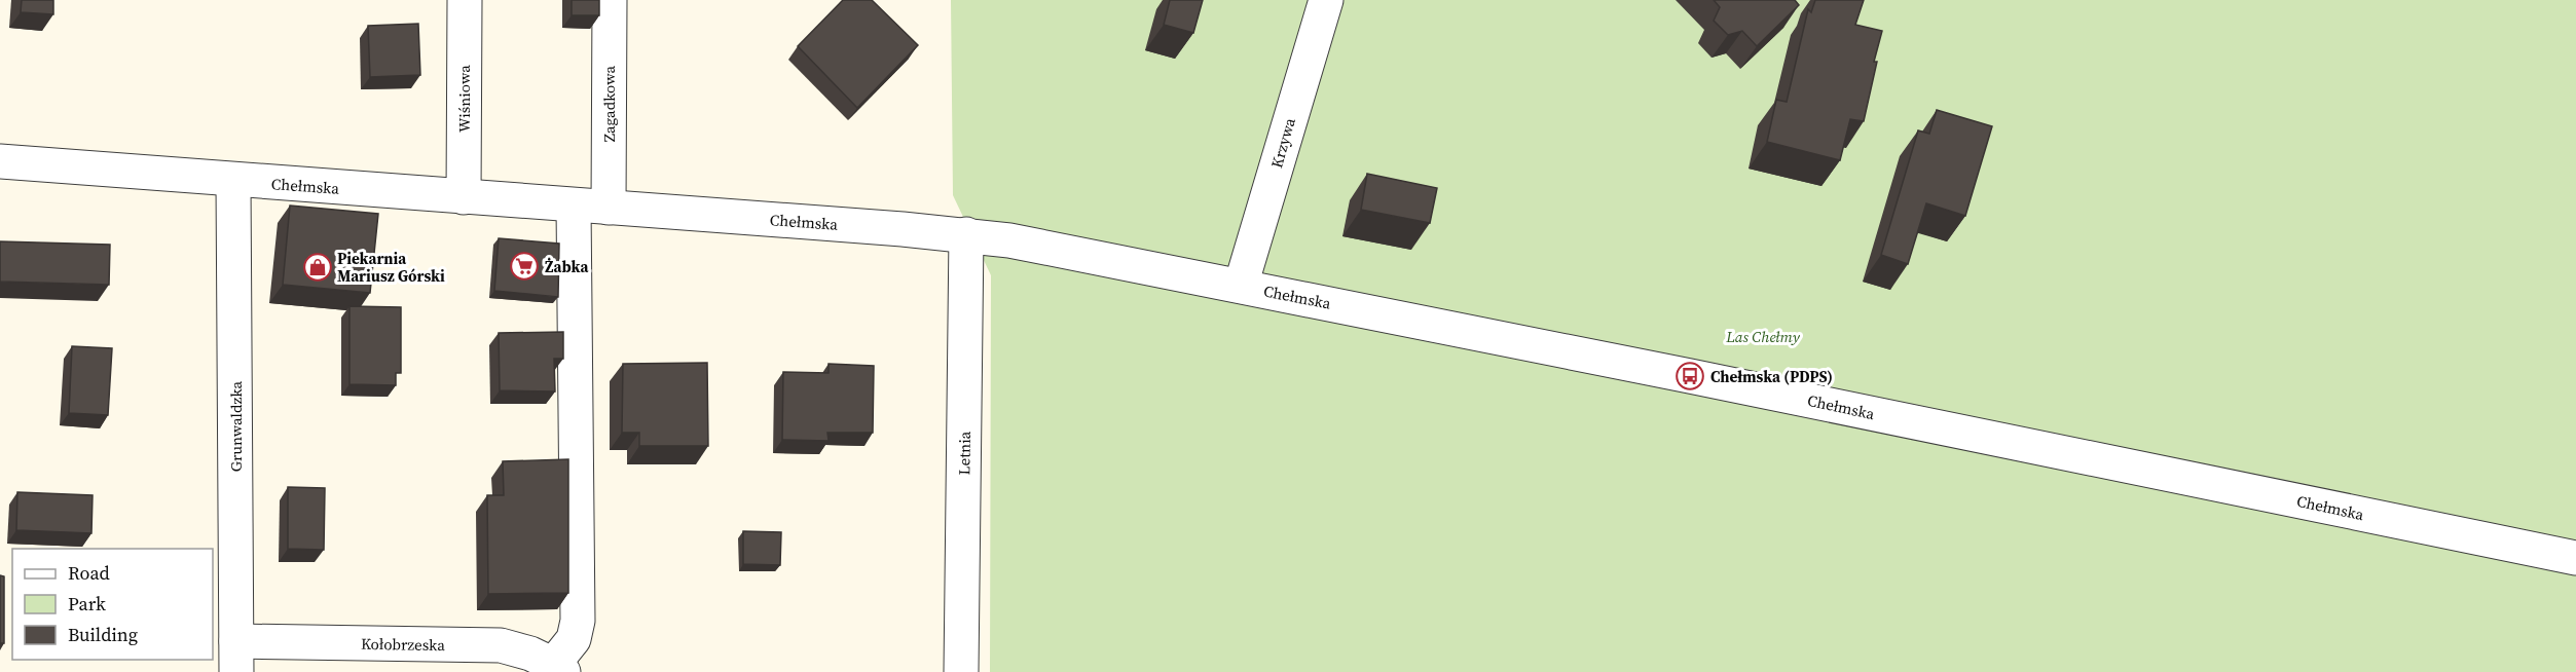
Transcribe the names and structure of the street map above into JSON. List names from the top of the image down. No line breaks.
{"streets":{"street":["Wiśniowa","Zagadkowa","Krzywa","Chełmska","Grunwaldzka","Letnia","Kołobrzeska"]},"crossings":[["Wiśniowa","Chełmska"],["Zagadkowa","Chełmska"],["Krzywa","Chełmska"],["Chełmska","Grunwaldzka"],["Chełmska","Letnia"],["Grunwaldzka","Kołobrzeska"]],"parks":["Las Chełmy"],"places":{"supermarket":["Żabka"],"shop":["Piekarnia Mariusz Górski"],"bus stop":["Chełmska (PDPS)"]},"legend":["Road","Park","Building"]}
